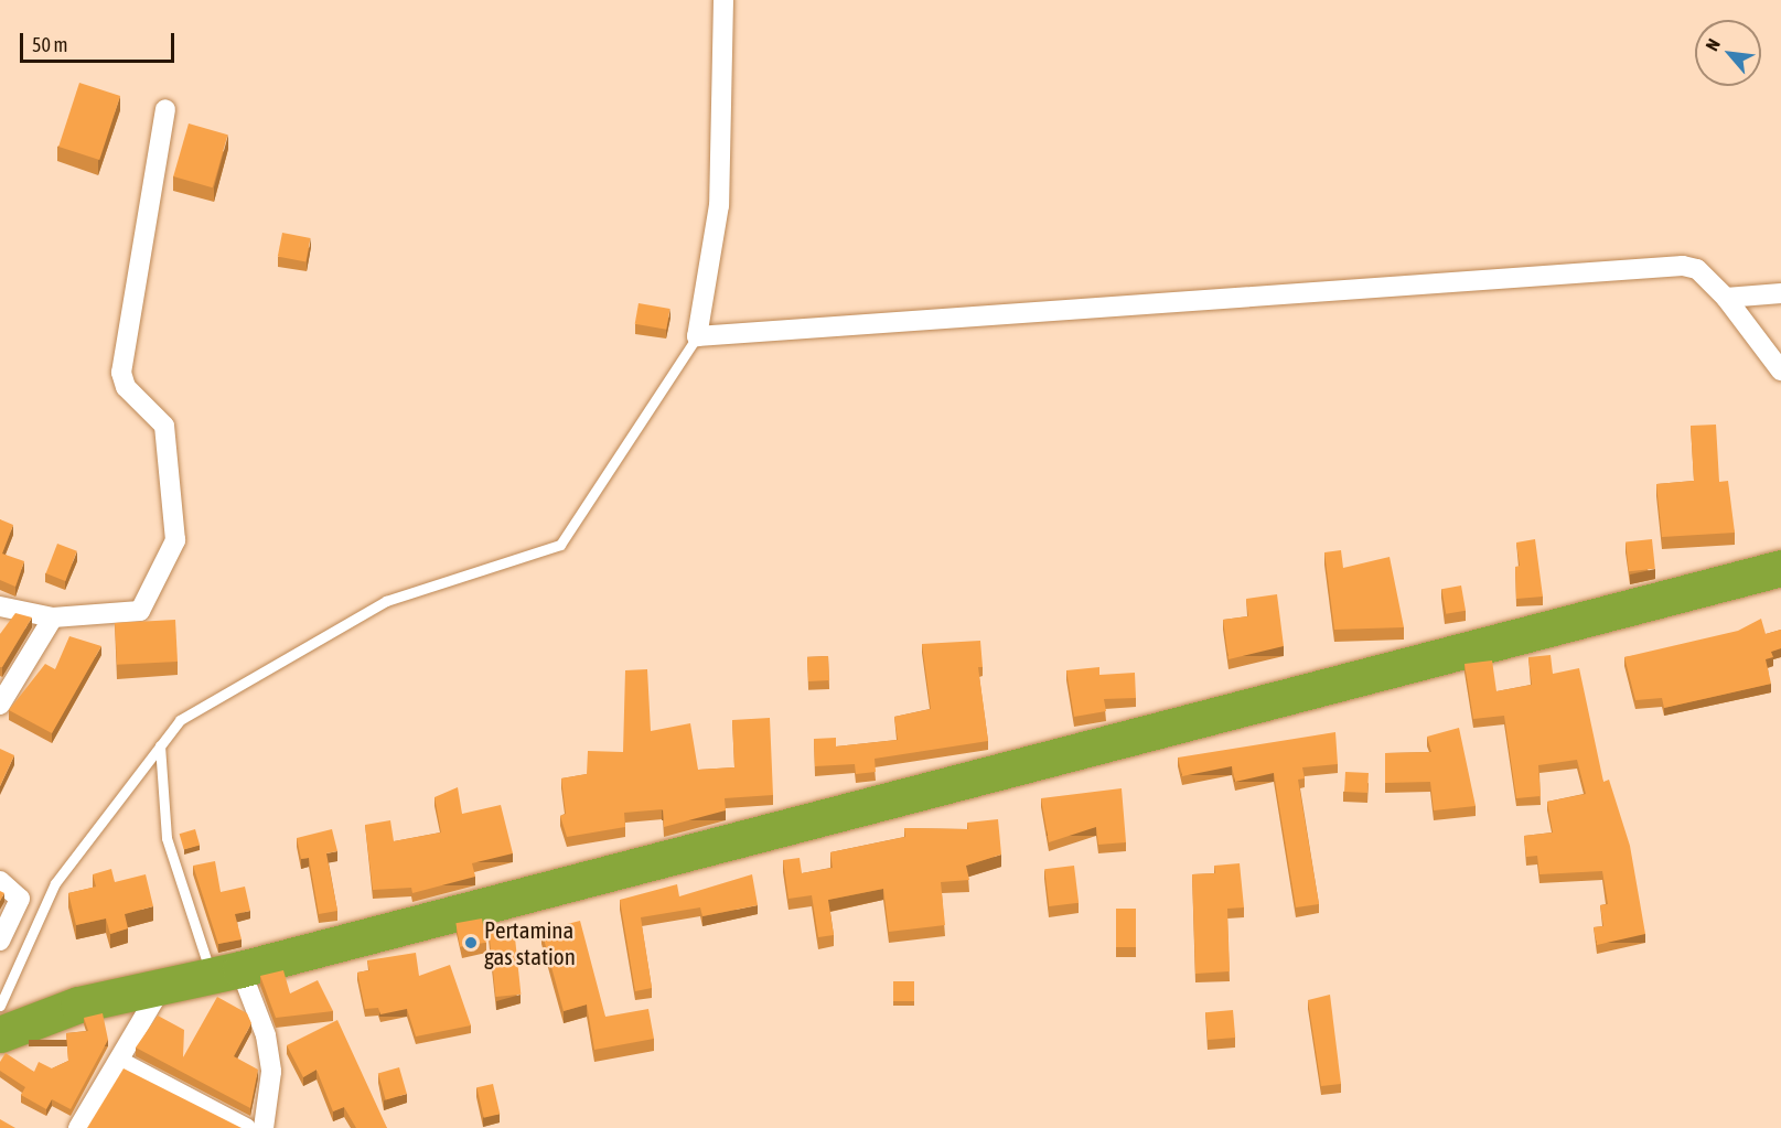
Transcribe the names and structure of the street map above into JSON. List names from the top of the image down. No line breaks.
{"places":["Pertamina gas station"],"scale_bar":"50 m","north":"top left"}
